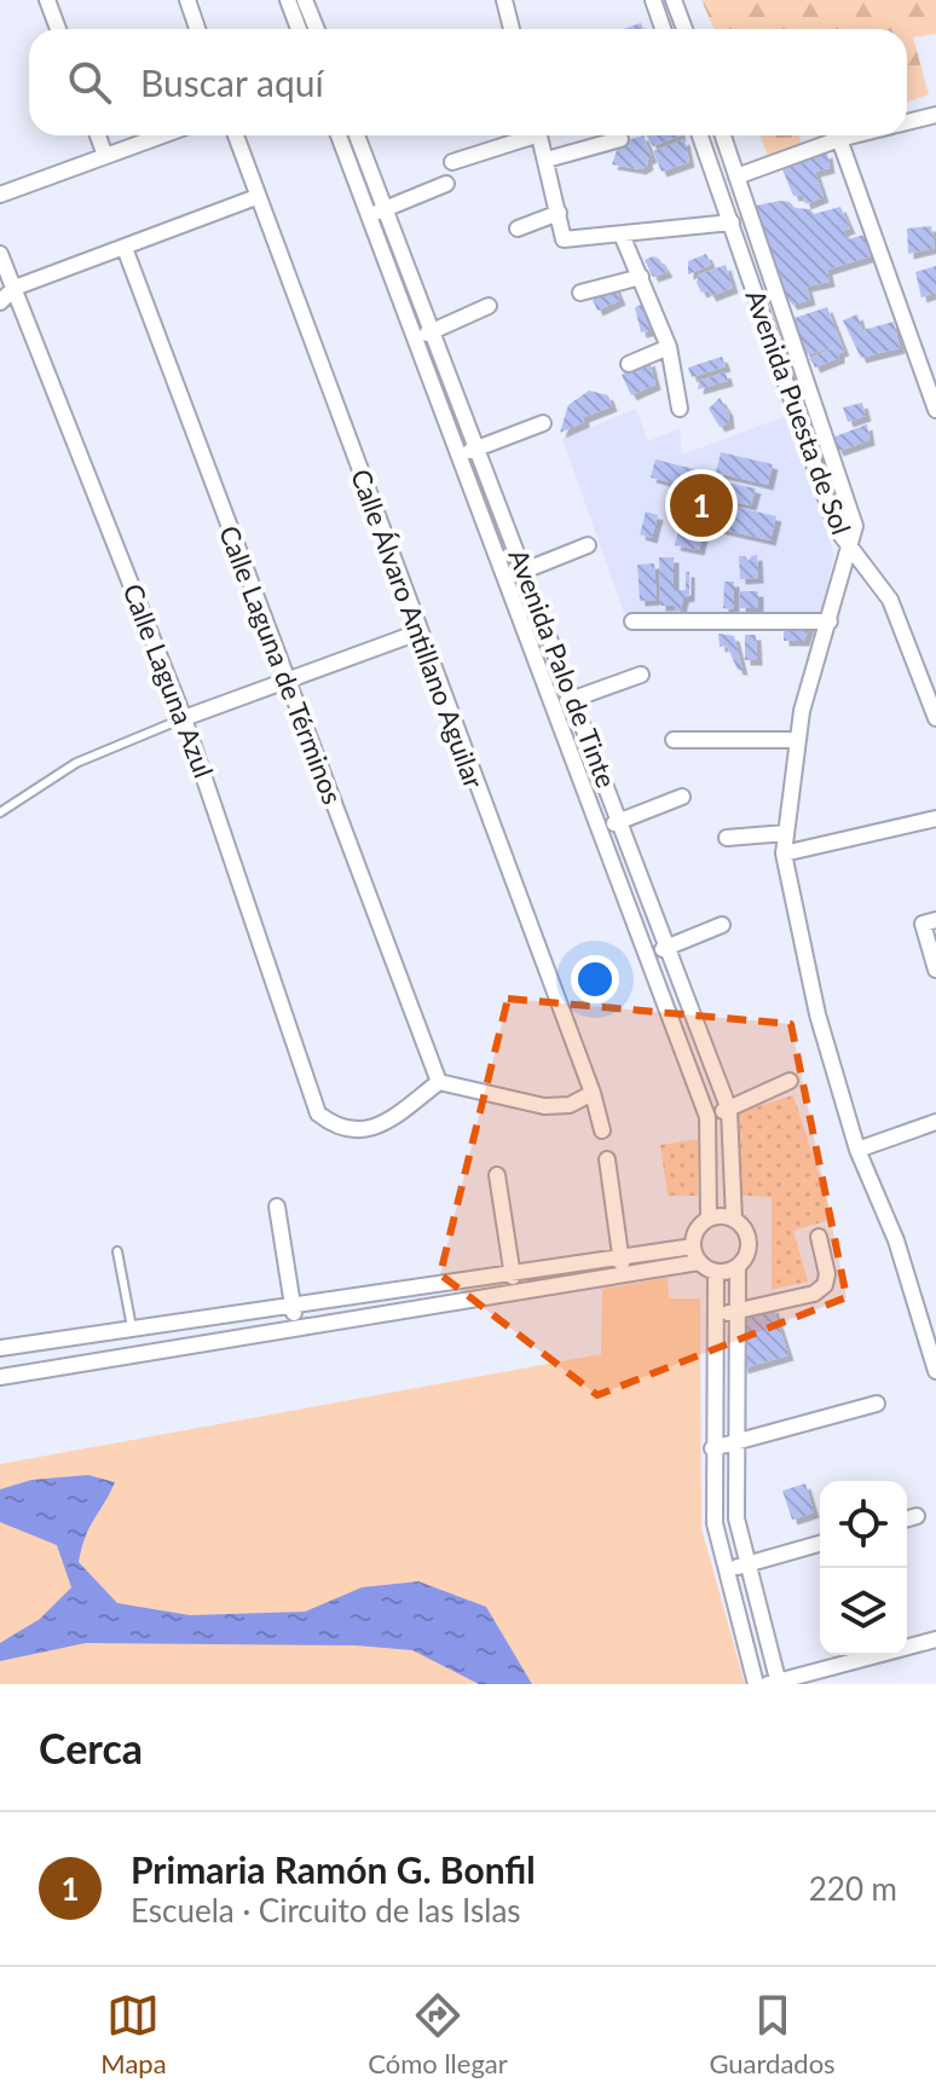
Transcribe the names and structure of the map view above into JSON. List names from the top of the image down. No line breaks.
{"streets":{"street":["Avenida Puesta de Sol","Calle Álvaro Antillano Aguilar","Calle Laguna de Términos","Avenida Palo de Tinte","Calle Laguna Azul"]},"crossings":[["Calle Laguna de Términos","Calle Laguna Azul"]],"page":{"search":"Buscar aquí","pins":"1","heading":"Cerca","list":[{"mark":"1","name":"Primaria Ramón G. Bonfil","note":"Escuela · Circuito de las Islas","value":"220 m"}],"nav":["Mapa","Cómo llegar","Guardados"]}}
